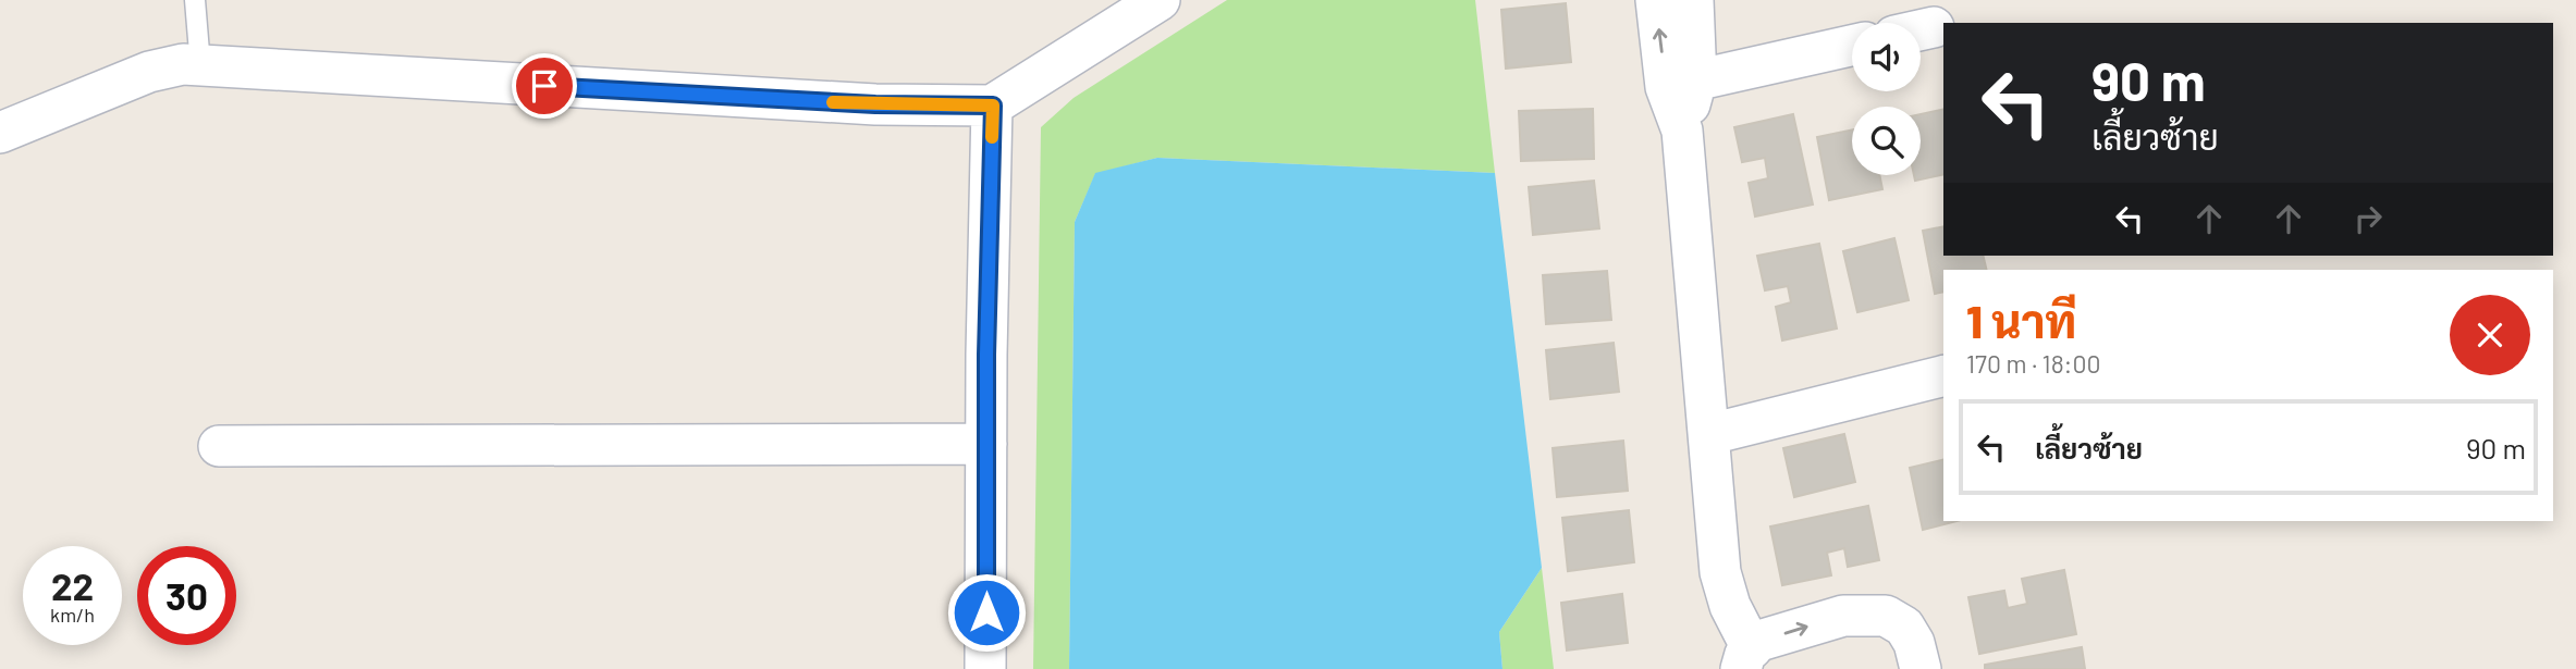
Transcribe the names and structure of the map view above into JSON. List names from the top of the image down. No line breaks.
{"page":{"turn":["90 m","เลี้ยวซ้าย"],"heading":["1 นาที","170 m · 18:00"],"list":[{"name":"เลี้ยวซ้าย","value":"90 m"}],"speed":"22 km/h","limit":"30"}}
